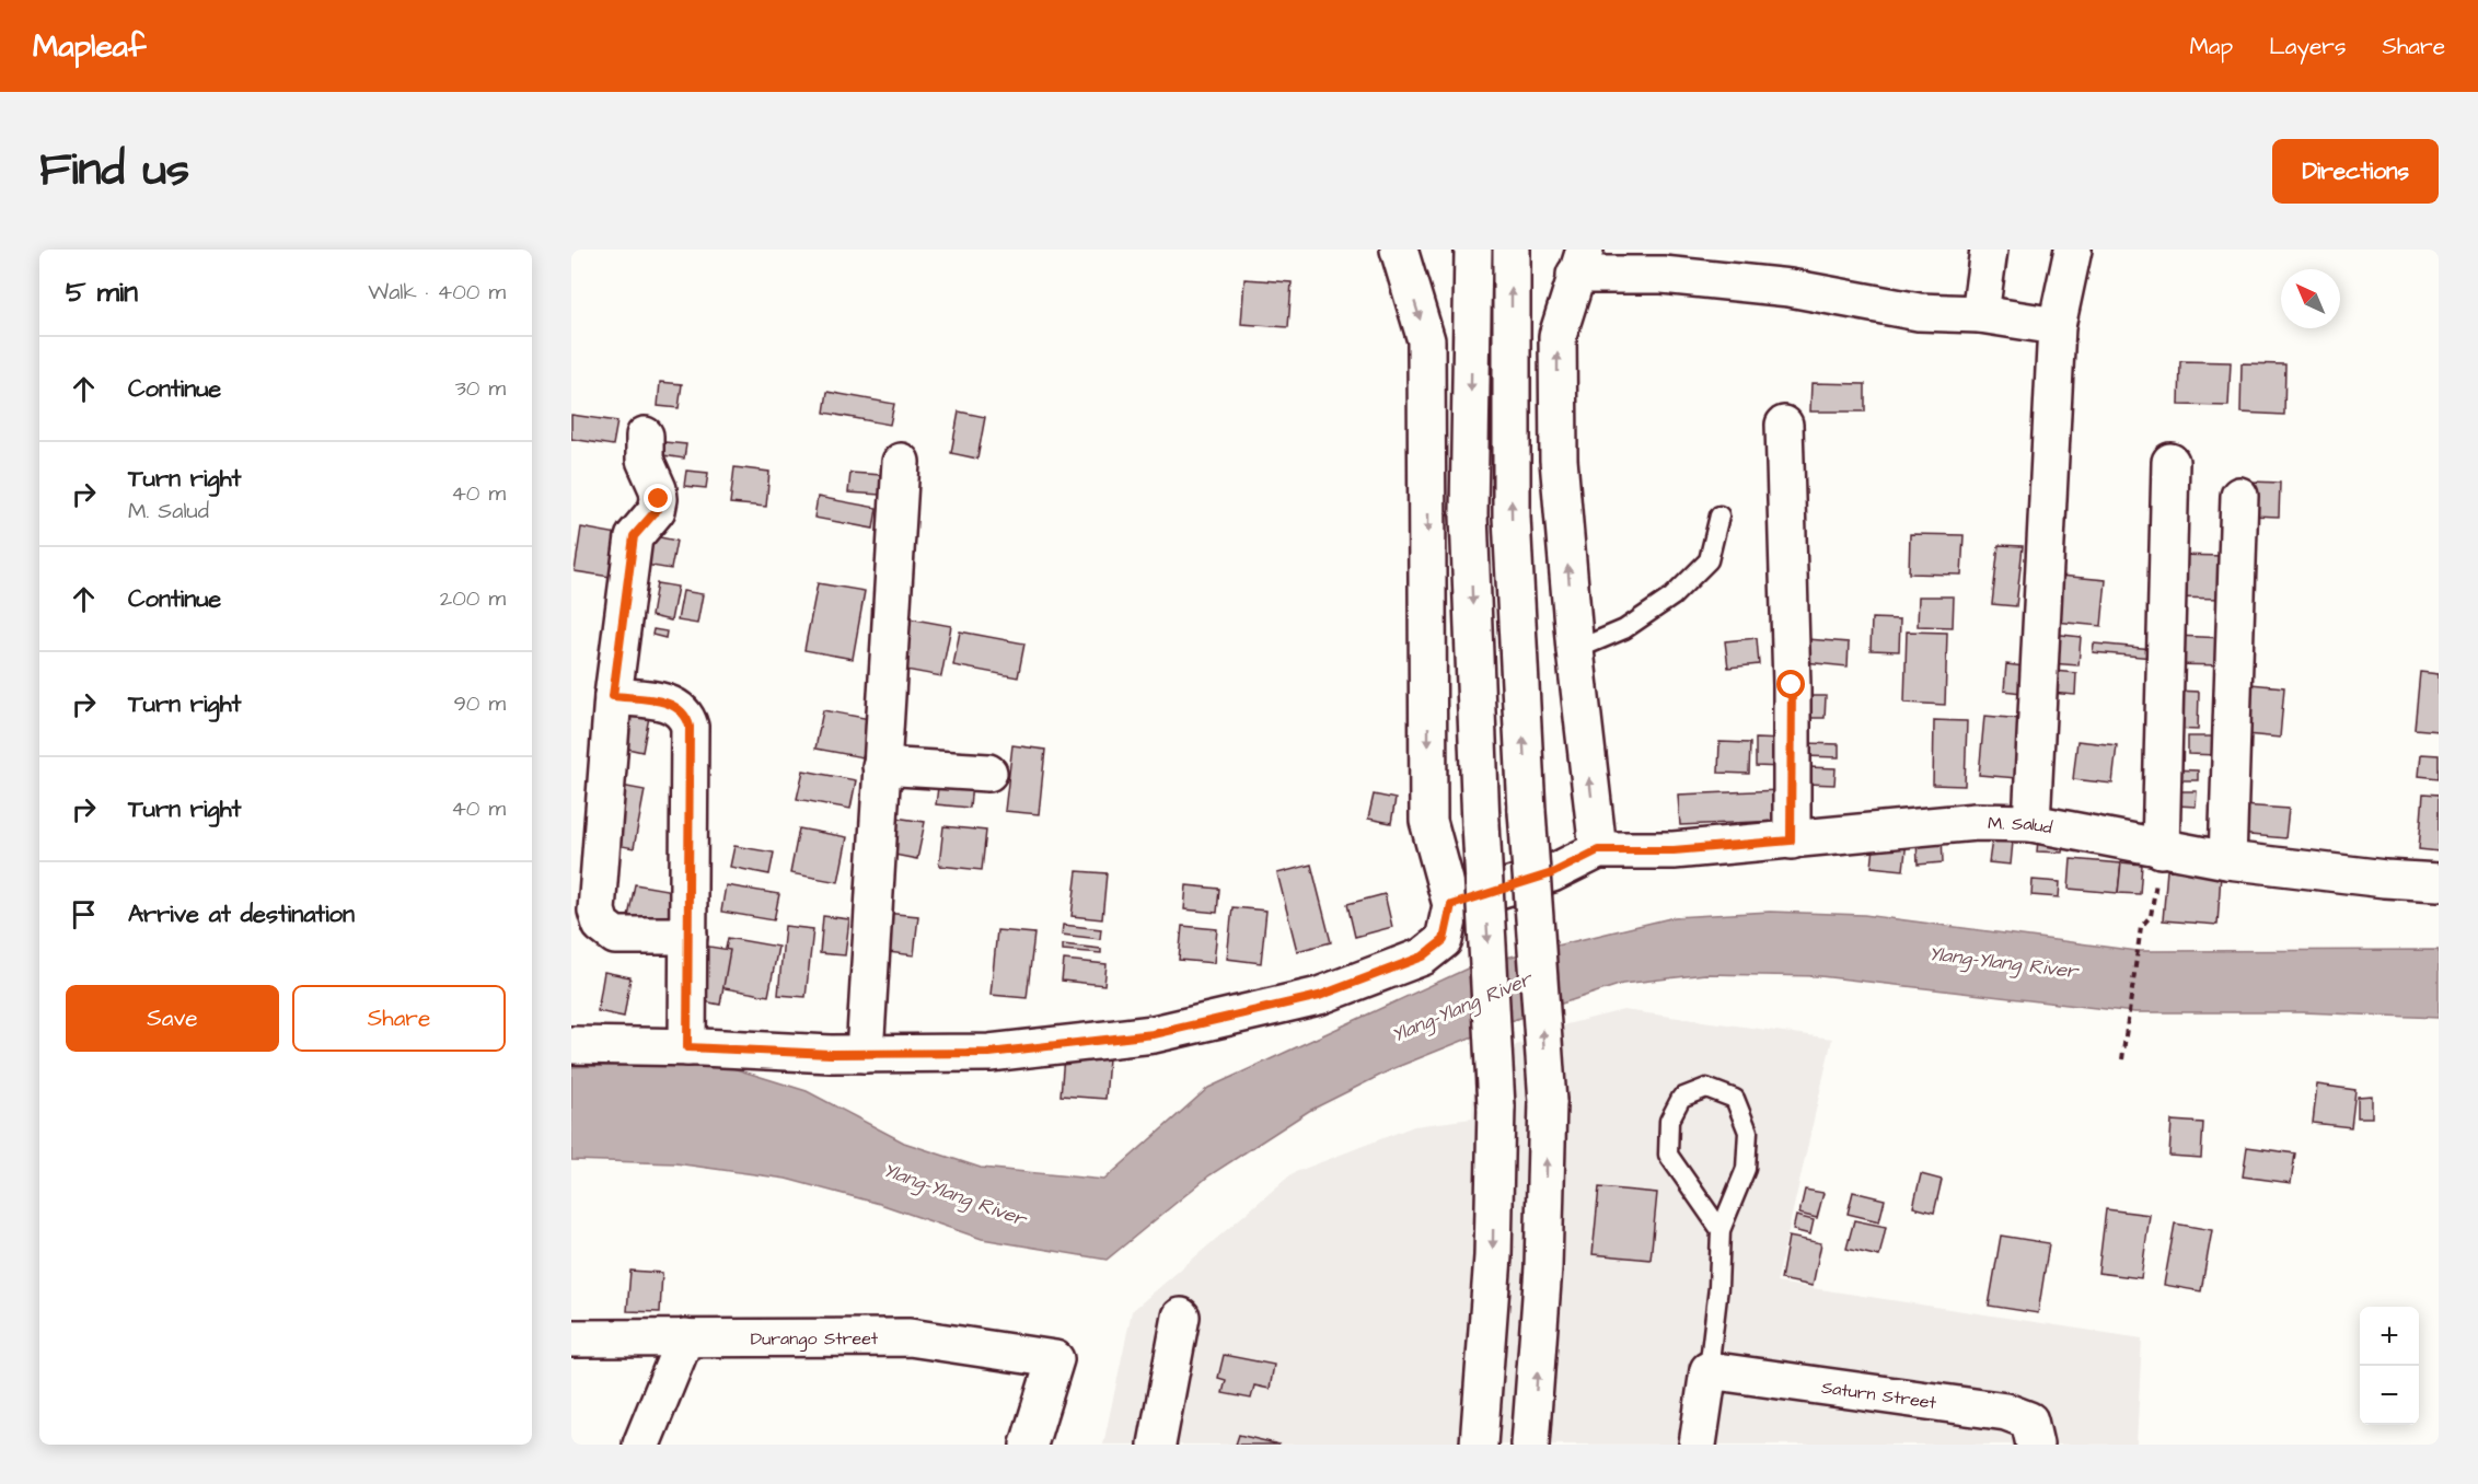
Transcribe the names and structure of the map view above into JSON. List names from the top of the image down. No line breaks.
{"streets":{"street":["M. Salud","Durango Street","Saturn Street"]},"water":["Ylang-Ylang River"],"north":"top left","page":{"header":"Mapleaf","nav":["Map","Layers","Share"],"title":"Find us","buttons":["Directions",["Save","Share"]],"heading":["5 min","Walk · 400 m"],"list":[["Continue","30 m"],["Turn right","M. Salud","40 m"],["Continue","200 m"],["Turn right","90 m"],["Turn right","40 m"],"Arrive at destination"],"map_buttons":["+","−"]}}
